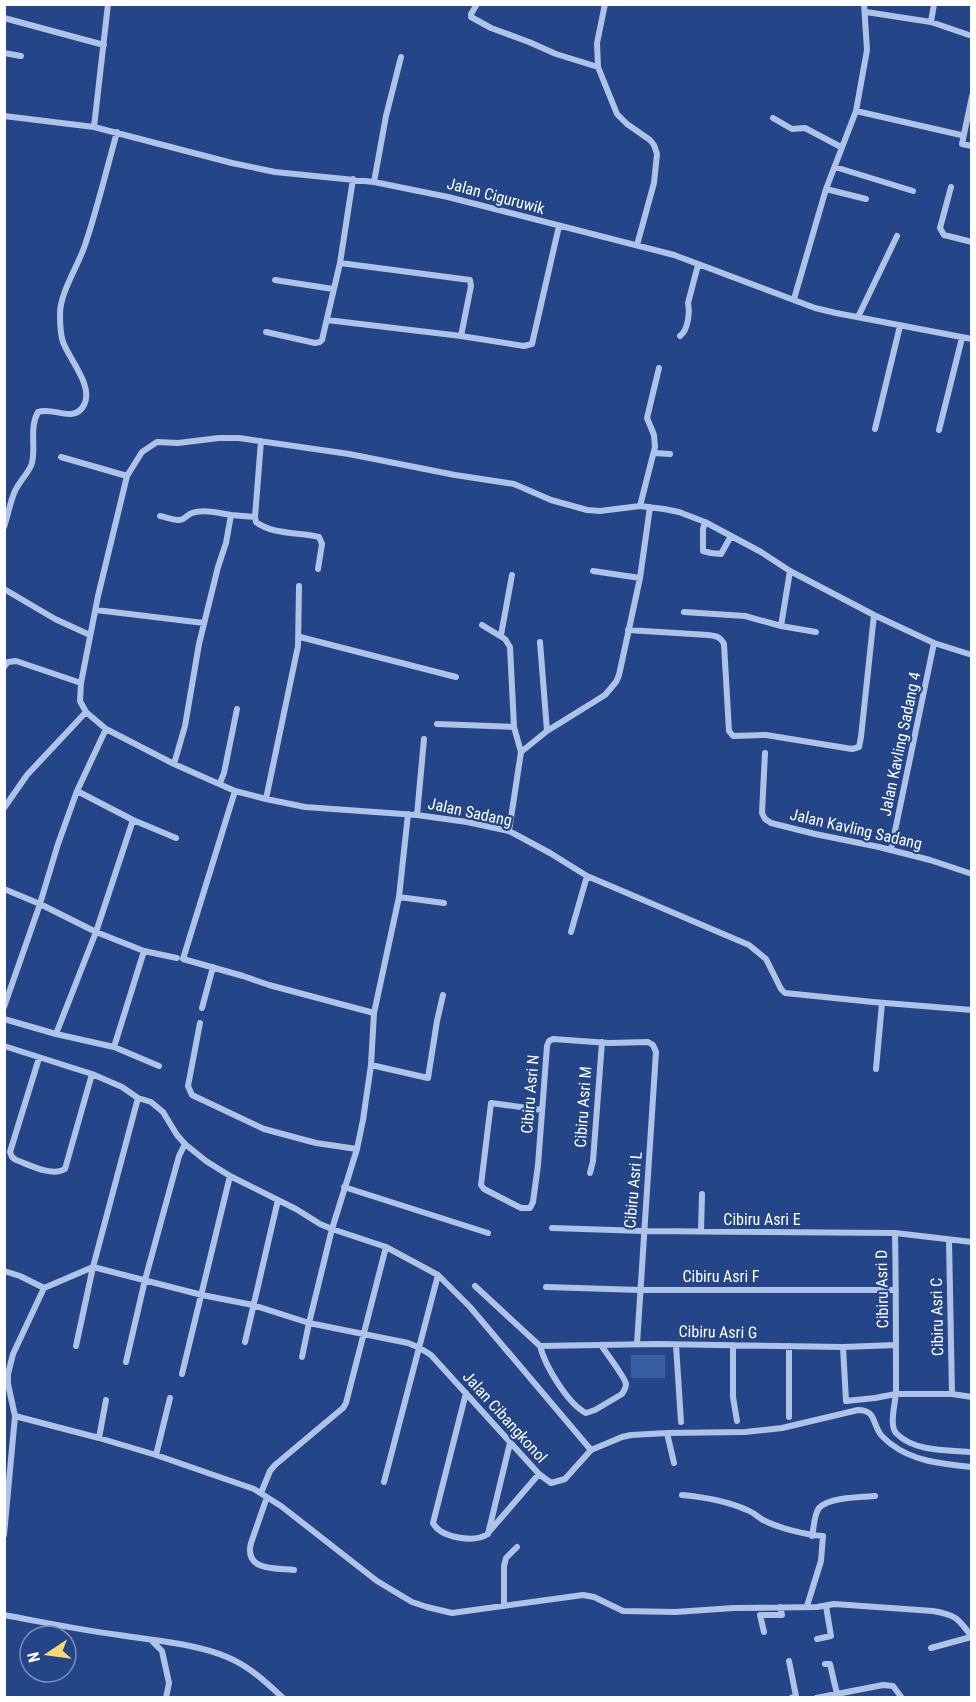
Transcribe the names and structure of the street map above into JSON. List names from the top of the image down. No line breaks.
{"streets":{"street":["Jalan Ciguruwik","Jalan Kavling Sadang 4","Jalan Sadang","Jalan Kavling Sadang","Cibiru Asri N","Cibiru Asri M","Cibiru Asri L","Cibiru Asri E","Cibiru Asri F","Cibiru Asri D","Cibiru Asri C","Cibiru Asri G","Jalan Cibangkonol"]},"crossings":[["Jalan Kavling Sadang 4","Jalan Kavling Sadang"],["Cibiru Asri N","Cibiru Asri M"],["Cibiru Asri N","Cibiru Asri L"],["Cibiru Asri L","Cibiru Asri E"],["Cibiru Asri L","Cibiru Asri F"],["Cibiru Asri L","Cibiru Asri G"],["Cibiru Asri E","Cibiru Asri D"],["Cibiru Asri E","Cibiru Asri C"],["Cibiru Asri F","Cibiru Asri D"],["Cibiru Asri D","Cibiru Asri G"]],"north":"left"}
